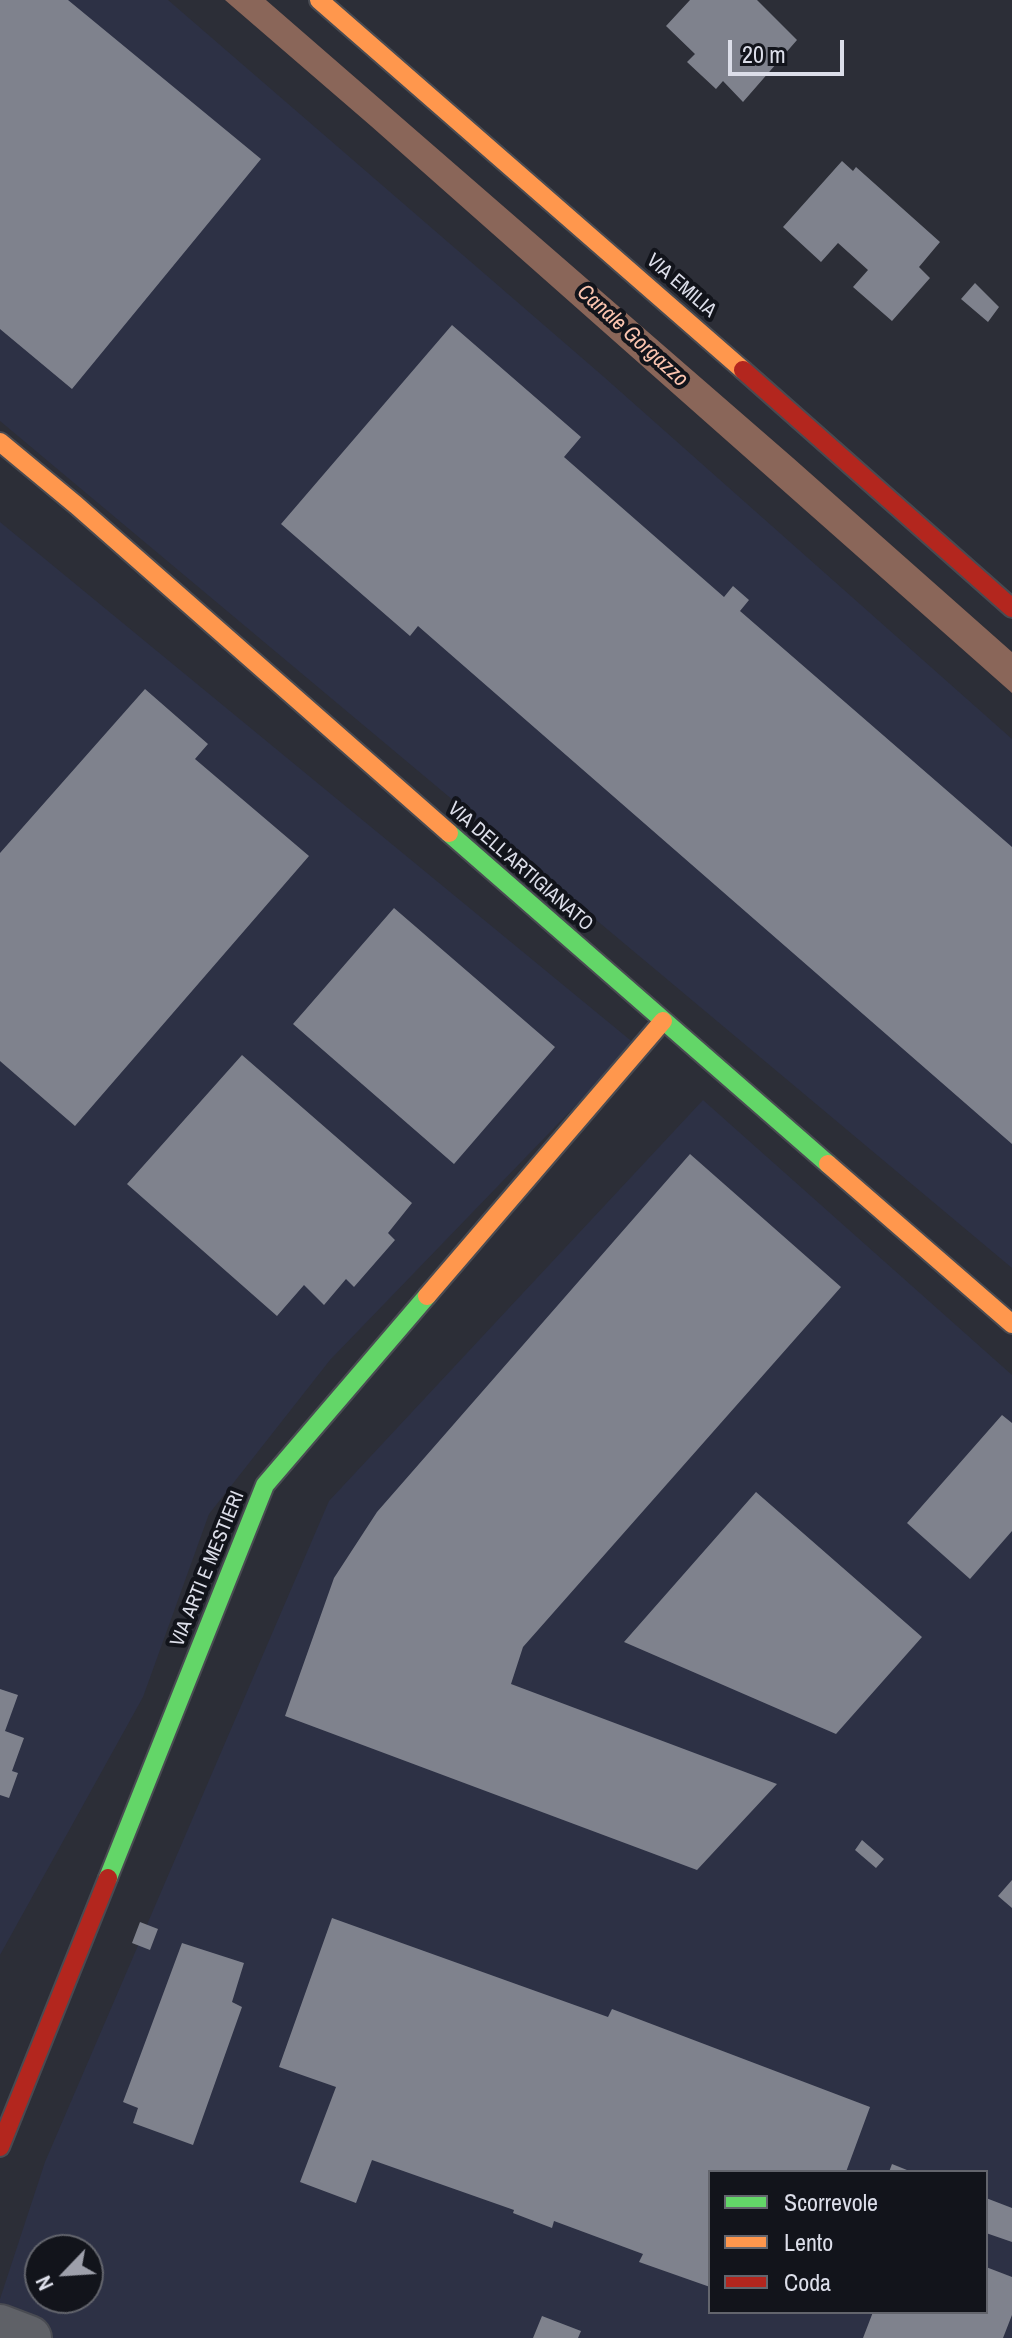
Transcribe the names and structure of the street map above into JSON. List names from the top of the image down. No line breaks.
{"streets":{"street":["VIA EMILIA","VIA DELL'ARTIGIANATO","VIA ARTI E MESTIERI"]},"crossings":[["VIA DELL'ARTIGIANATO","VIA ARTI E MESTIERI"]],"water":["Canale Gorgazzo"],"legend":["Scorrevole","Lento","Coda"],"scale_bar":"20 m","north":"bottom left"}
